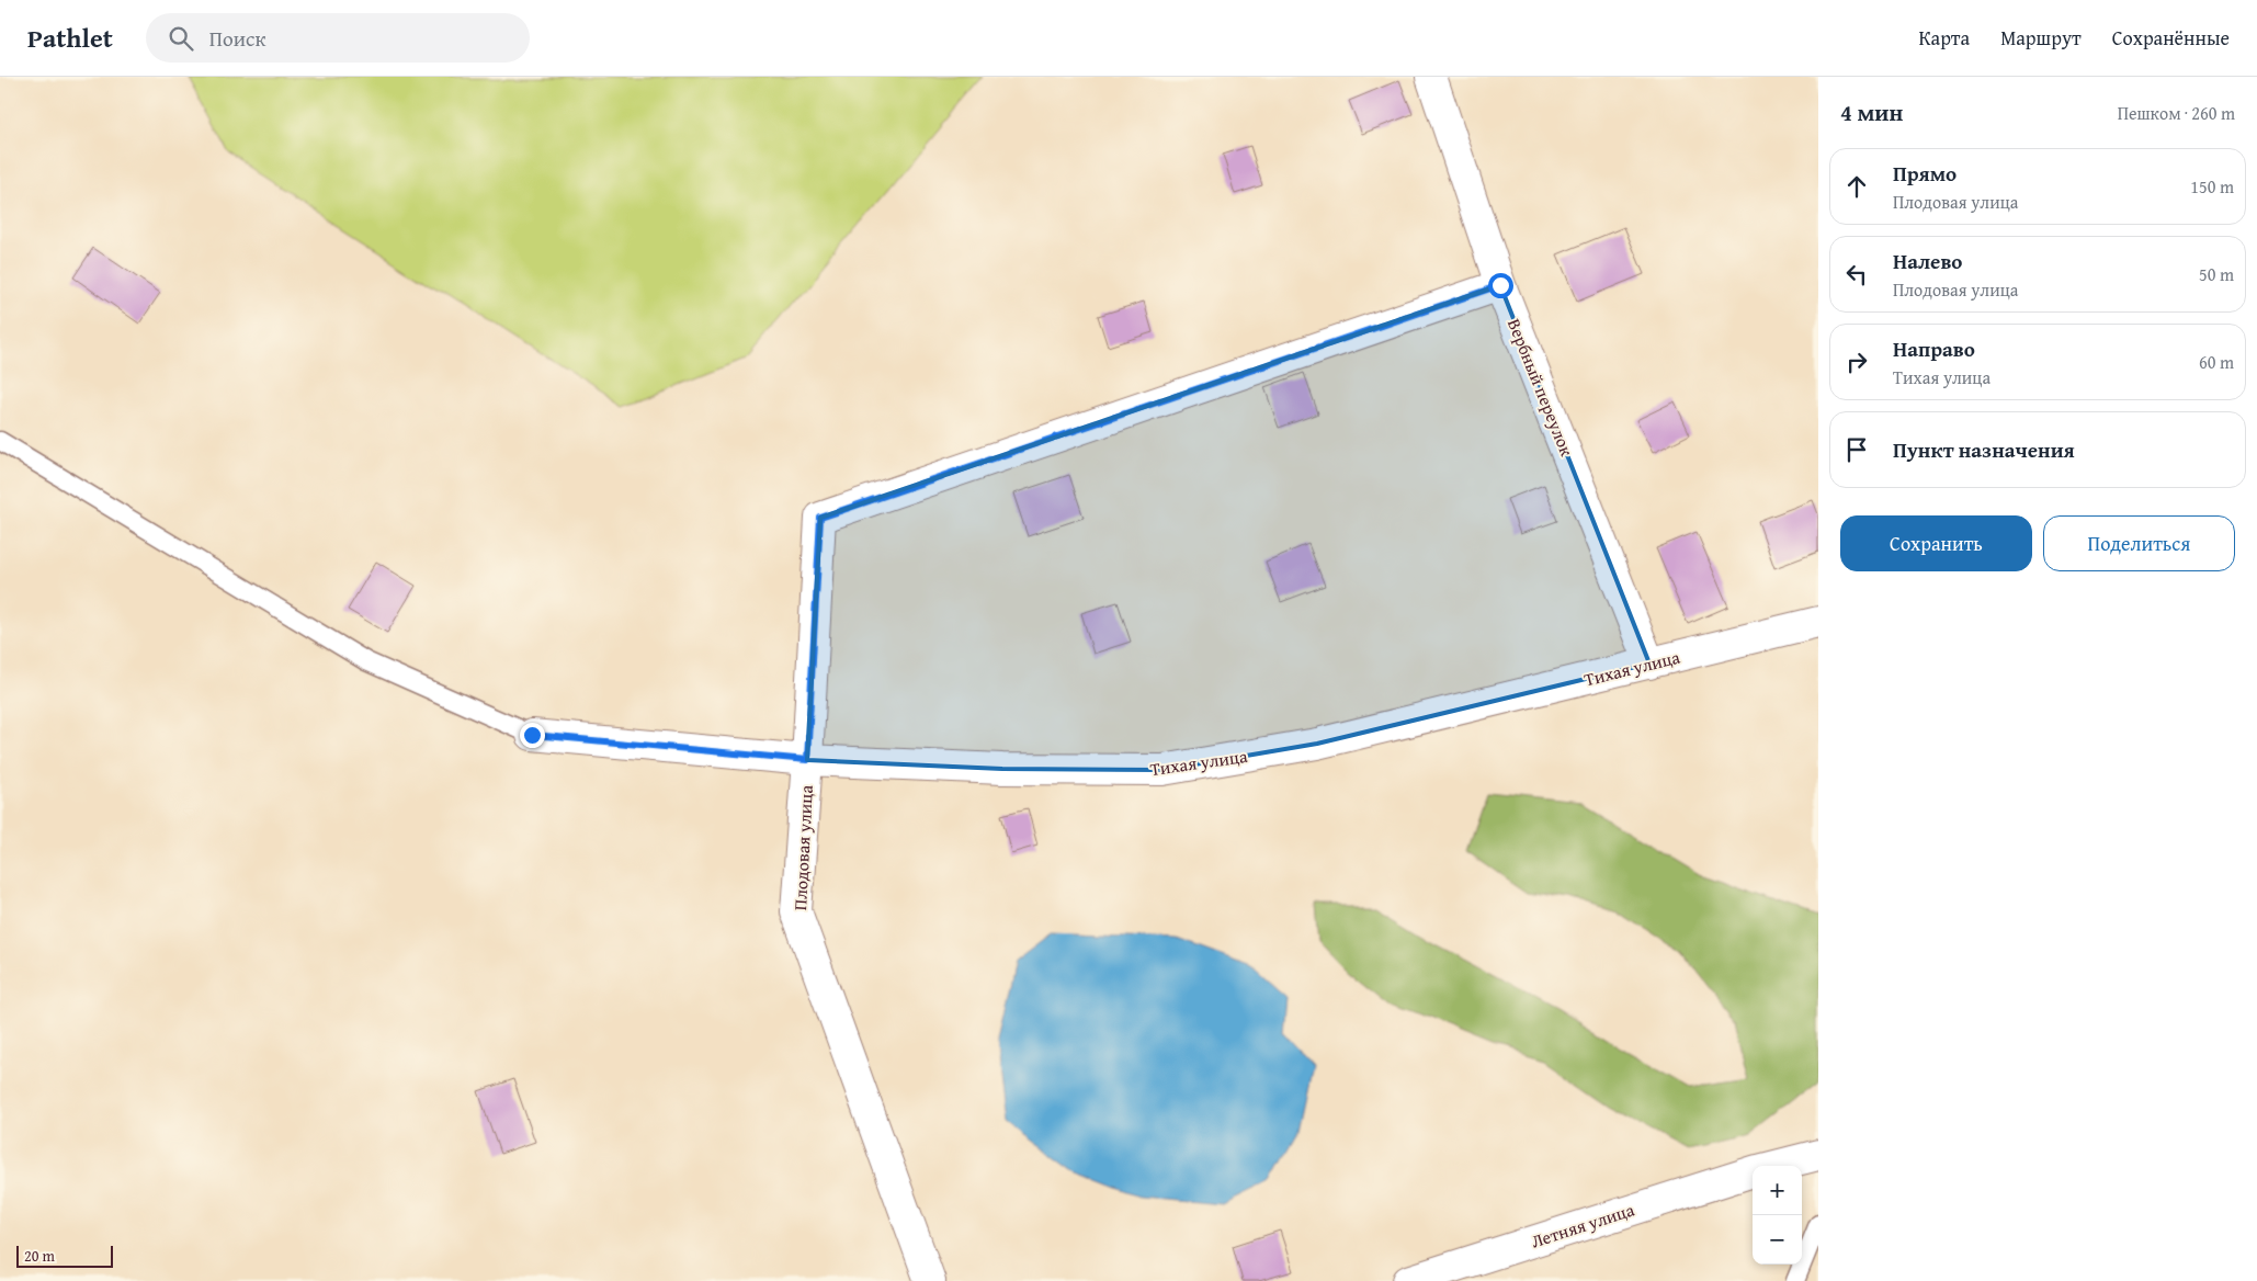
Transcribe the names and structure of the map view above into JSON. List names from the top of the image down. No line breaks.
{"streets":{"street":["Вербный переулок","Тихая улица","Плодовая улица","Летняя улица"]},"crossings":[["Вербный переулок","Тихая улица"],["Вербный переулок","Плодовая улица"],["Тихая улица","Плодовая улица"]],"scale_bar":"20 m","page":{"header":"Pathlet","search":"Поиск","nav":["Карта","Маршрут","Сохранённые"],"heading":["4 мин","Пешком · 260 m"],"list":[["Прямо","Плодовая улица","150 m"],["Налево","Плодовая улица","50 m"],["Направо","Тихая улица","60 m"],"Пункт назначения"],"buttons":["Сохранить","Поделиться"],"map_buttons":["+","−"],"scale":"20 m"}}
